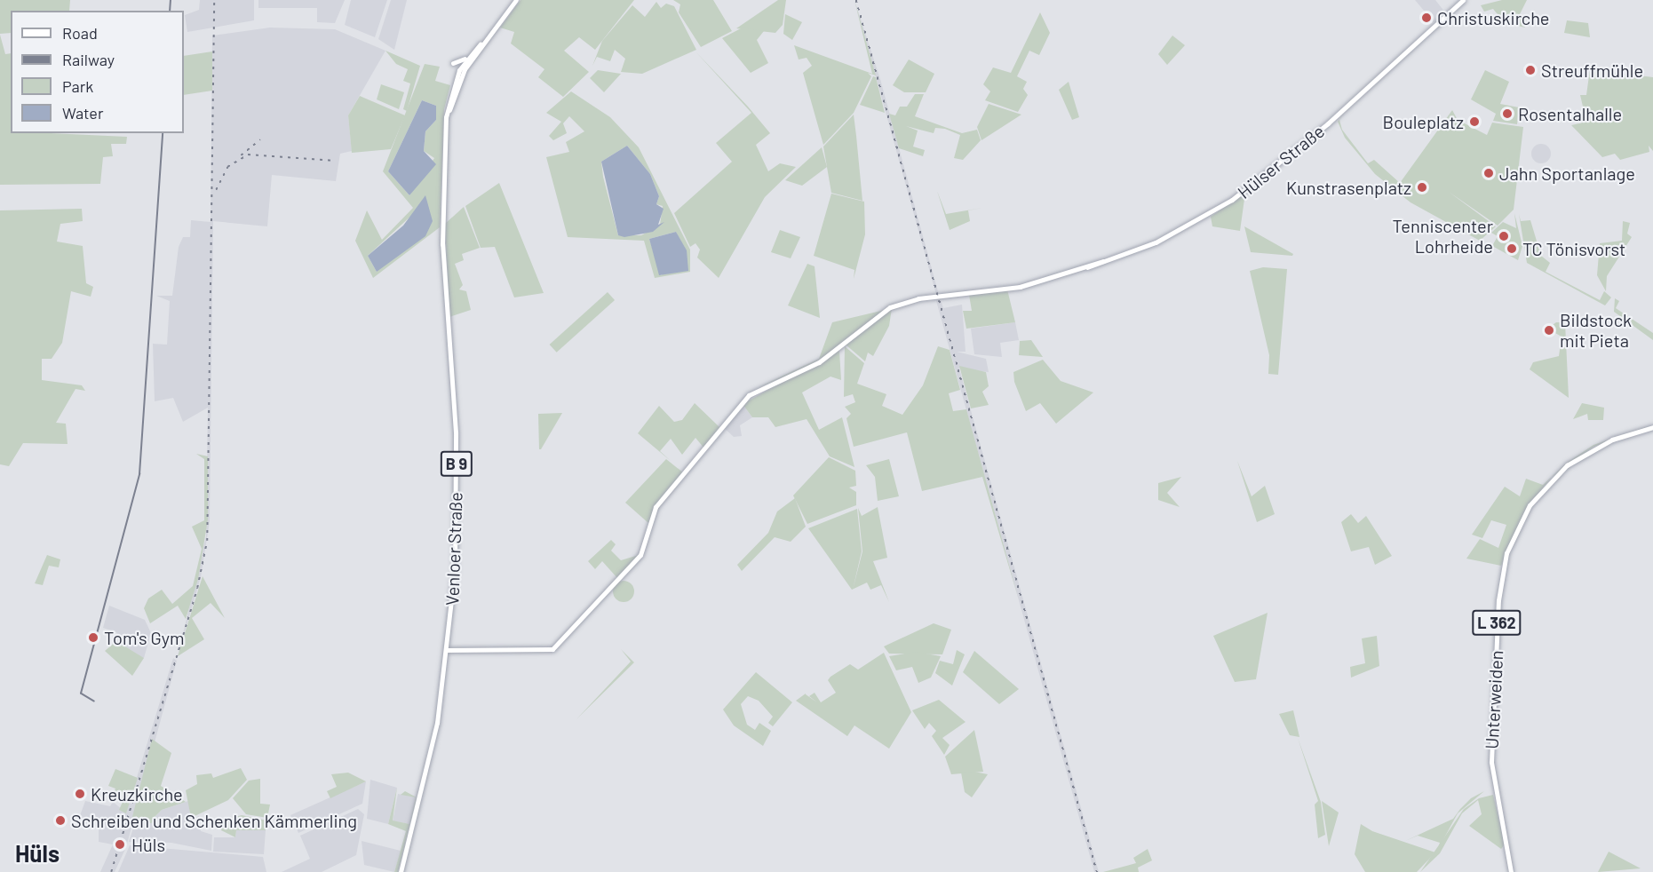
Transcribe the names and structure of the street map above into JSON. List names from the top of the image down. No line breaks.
{"streets":{"main road":["Hülser Straße","B 9","Venloer Straße","L 362","Unterweiden"]},"crossings":[["Hülser Straße","Venloer Straße"],["B 9","Venloer Straße"]],"districts":["Hüls"],"places":["Christuskirche","Streuffmühle","Rosentalhalle","Bouleplatz","Jahn Sportanlage","Kunstrasenplatz","Tenniscenter Lohrheide","TC Tönisvorst","Bildstock mit Pieta","Tom's Gym","Kreuzkirche","Schreiben und Schenken Kämmerling","Hüls"],"legend":["Road","Railway","Park","Water"]}
